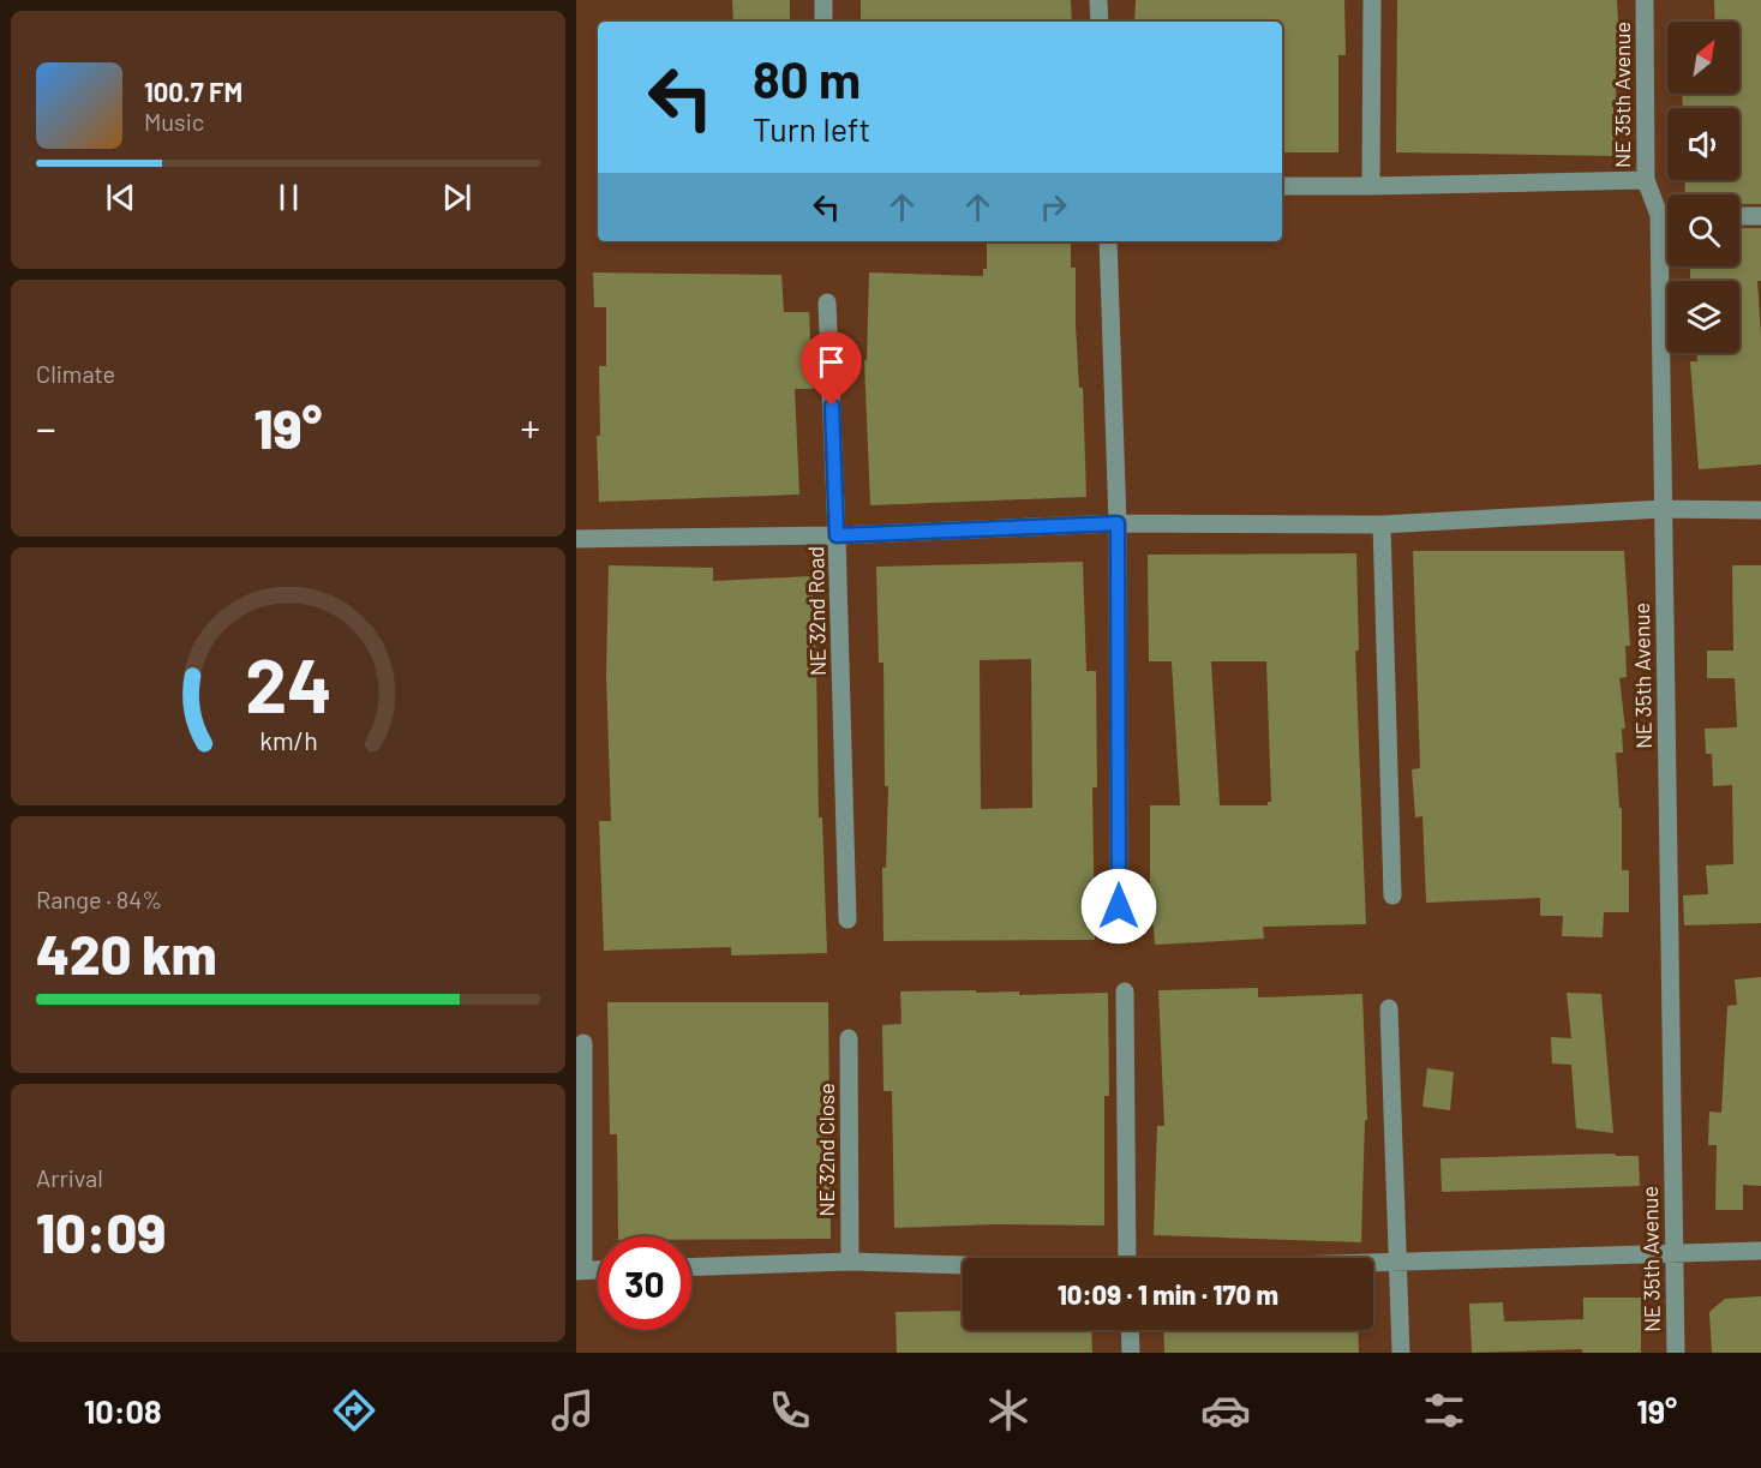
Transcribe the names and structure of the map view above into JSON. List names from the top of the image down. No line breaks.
{"streets":{"street":["NE 35th Avenue","NE 32nd Road","NE 32nd Close"]},"north":"top right","page":{"turn":["80 m","Turn left"],"song":["100.7 FM","Music"],"tile":["Climate",["Range · 84%","420 km"],["Arrival","10:09"]],"heat":["−","19°","+"],"limit":"30","trip":"10:09 · 1 min · 170 m","tabs":["10:08","19°"],"gauge":["24","km/h"]}}
